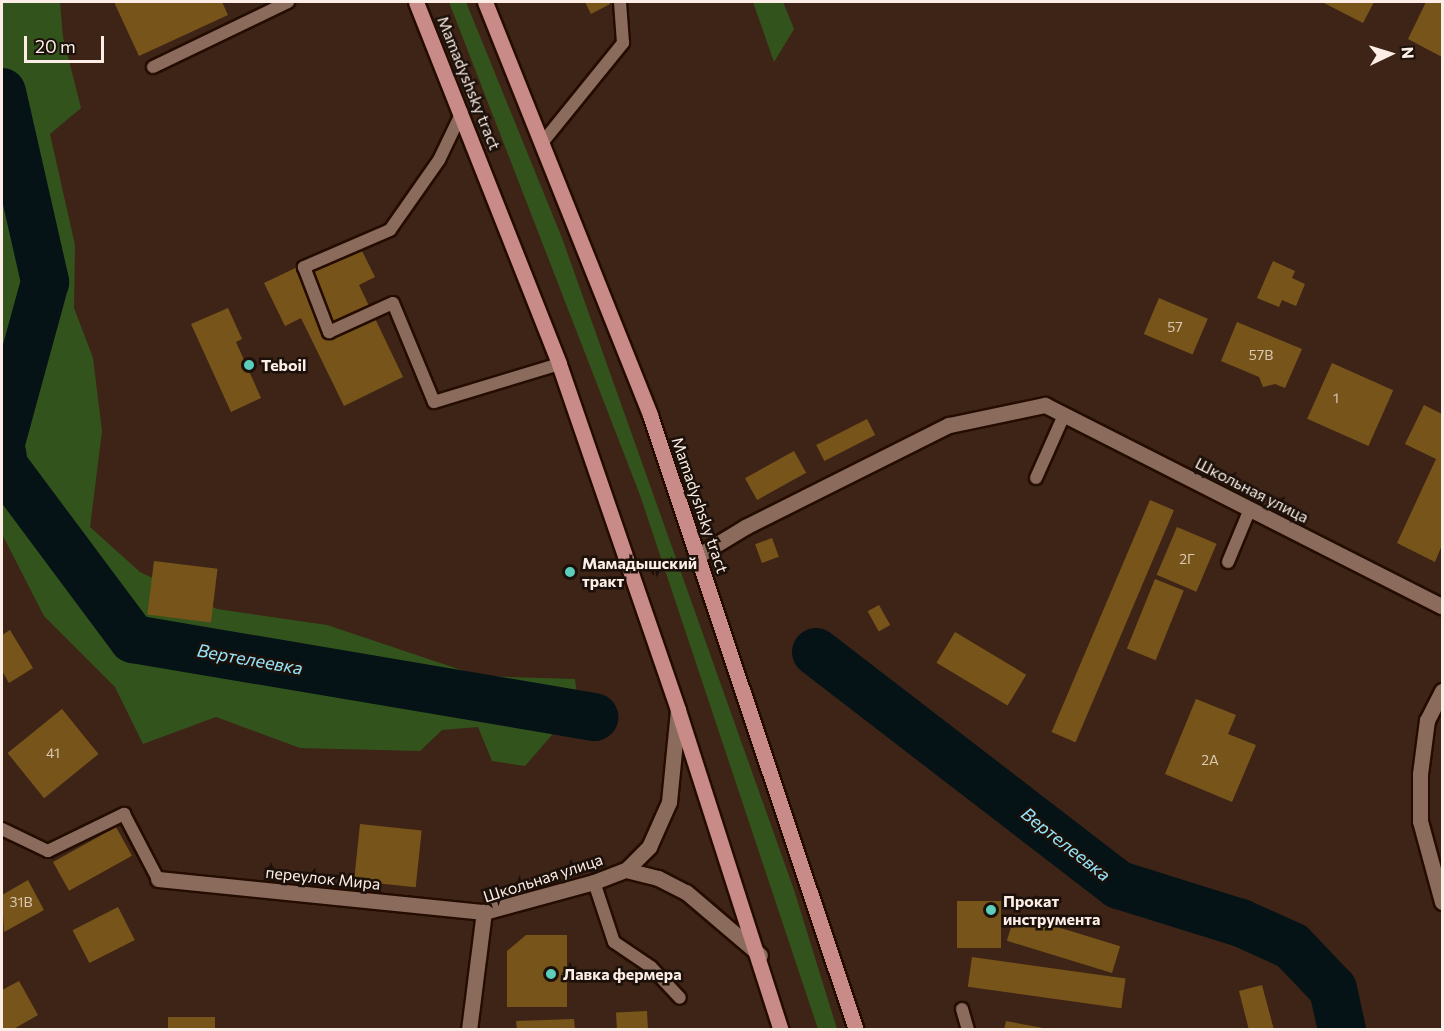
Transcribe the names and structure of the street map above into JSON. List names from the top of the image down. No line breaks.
{"streets":{"main road":["Mamadyshsky tract"],"street":["Школьная улица","переулок Мира"]},"crossings":[["Mamadyshsky tract","Школьная улица"],["Школьная улица","переулок Мира"]],"water":["Вертелеевка"],"places":["Teboil","Мамадышский тракт","Прокат инструмента","Лавка фермера"],"house_numbers":["57","57В","1","2Г","41","2А","31В"],"scale_bar":"20 m","north":"right"}
